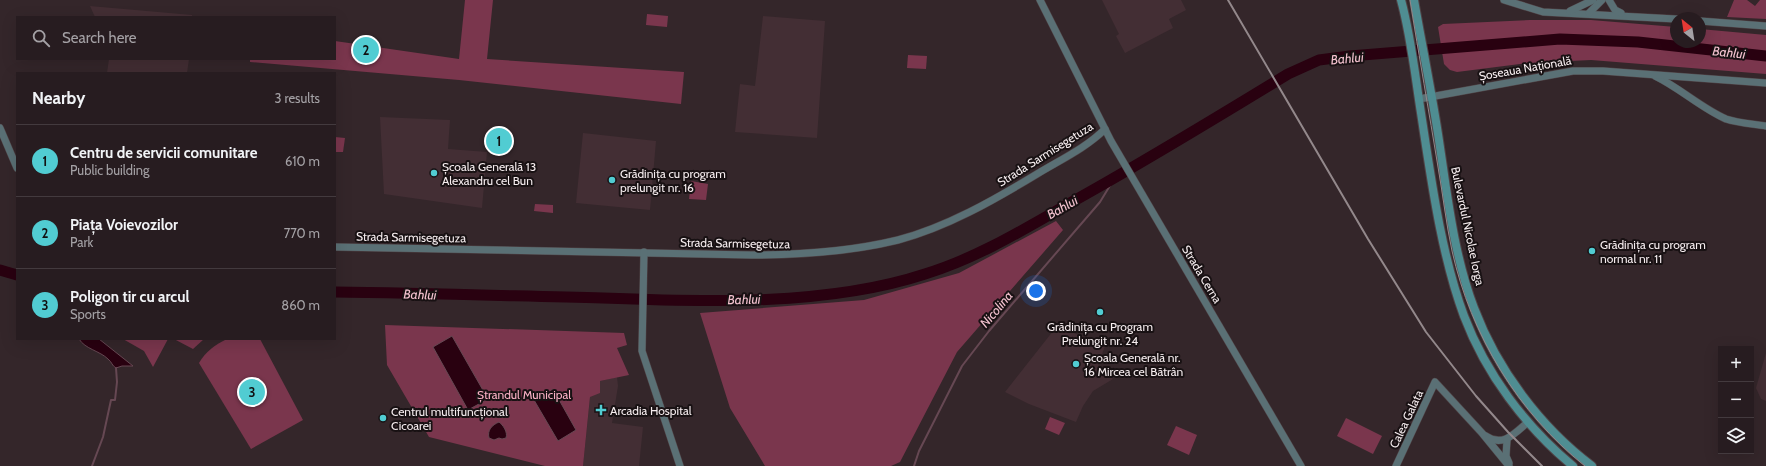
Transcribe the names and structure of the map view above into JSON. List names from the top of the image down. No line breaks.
{"streets":{"main road":["Bulevardul Nicolae Iorga"],"street":["Șoseaua Națională","Strada Sarmisegetuza","Strada Cerna","Calea Galata"]},"crossings":[["Șoseaua Națională","Bulevardul Nicolae Iorga"],["Strada Sarmisegetuza","Strada Cerna"]],"water":["Bahlui","Nicolina"],"parks":["Ștrandul Municipal"],"places":{"other":["Școala Generală 13 Alexandru cel Bun","Grădinița cu program prelungit nr. 16","Grădinița cu program normal nr. 11","Grădinița cu Program Prelungit nr. 24","Școala Generală nr. 16 Mircea cel Bătrân","Centrul multifuncțional Cicoarei"],"health":["Arcadia Hospital"]},"north":"top left","page":{"search":"Search here","pins":["2","1","3"],"heading":["Nearby","3 results"],"list":[{"mark":"1","name":"Centru de servicii comunitare","note":"Public building","value":"610 m"},{"mark":"2","name":"Piața Voievozilor","note":"Park","value":"770 m"},{"mark":"3","name":"Poligon tir cu arcul","note":"Sports","value":"860 m"}],"map_buttons":["+","−"]}}
